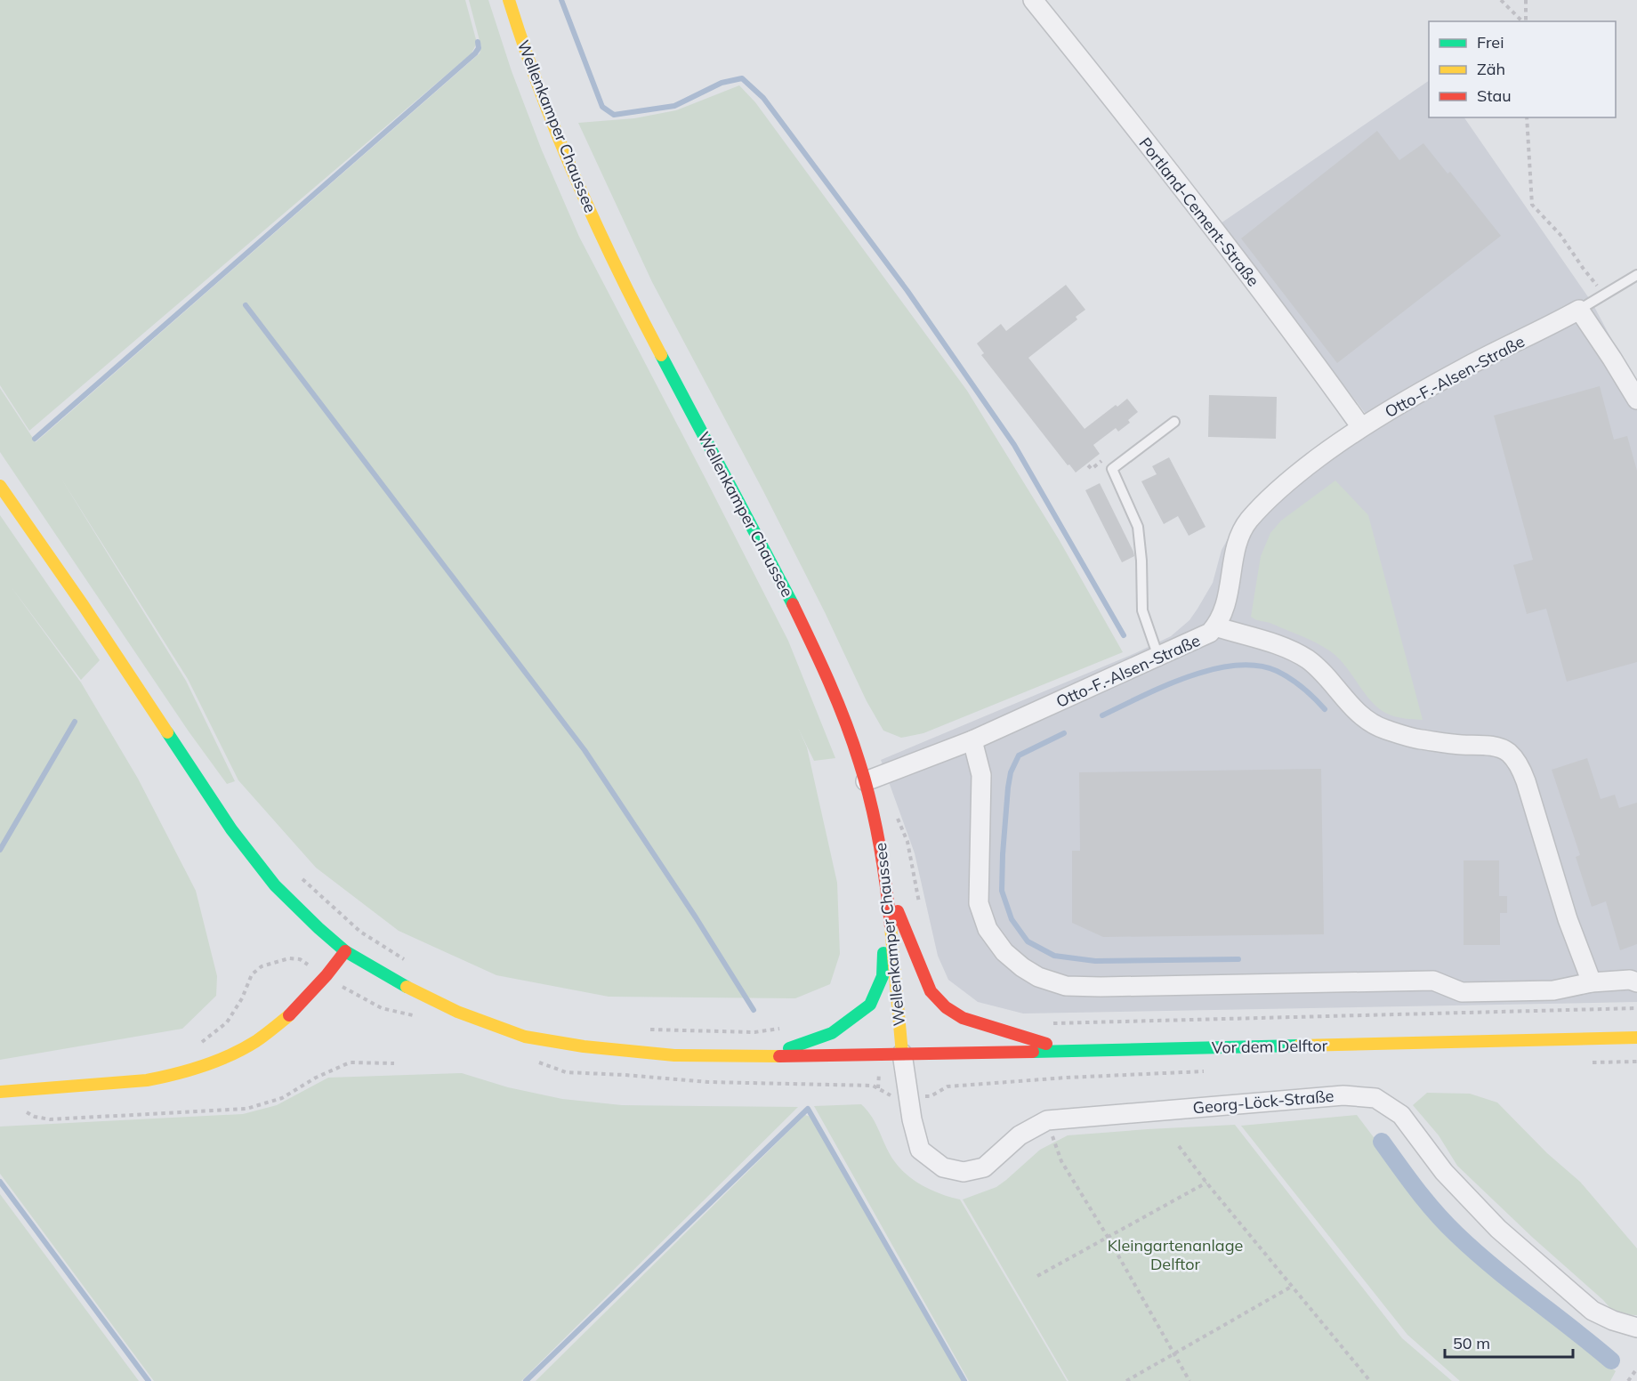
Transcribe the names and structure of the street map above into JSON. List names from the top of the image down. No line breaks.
{"streets":{"main road":["Wellenkamper Chaussee","Vor dem Delftor"],"street":["Portland-Cement-Straße","Otto-F.-Alsen-Straße","Georg-Löck-Straße"]},"crossings":[["Wellenkamper Chaussee","Otto-F.-Alsen-Straße"],["Wellenkamper Chaussee","Vor dem Delftor"],["Wellenkamper Chaussee","Georg-Löck-Straße"],["Portland-Cement-Straße","Otto-F.-Alsen-Straße"],["Vor dem Delftor","Georg-Löck-Straße"]],"parks":["Kleingartenanlage Delftor"],"legend":["Frei","Zäh","Stau"],"scale_bar":"50 m"}
